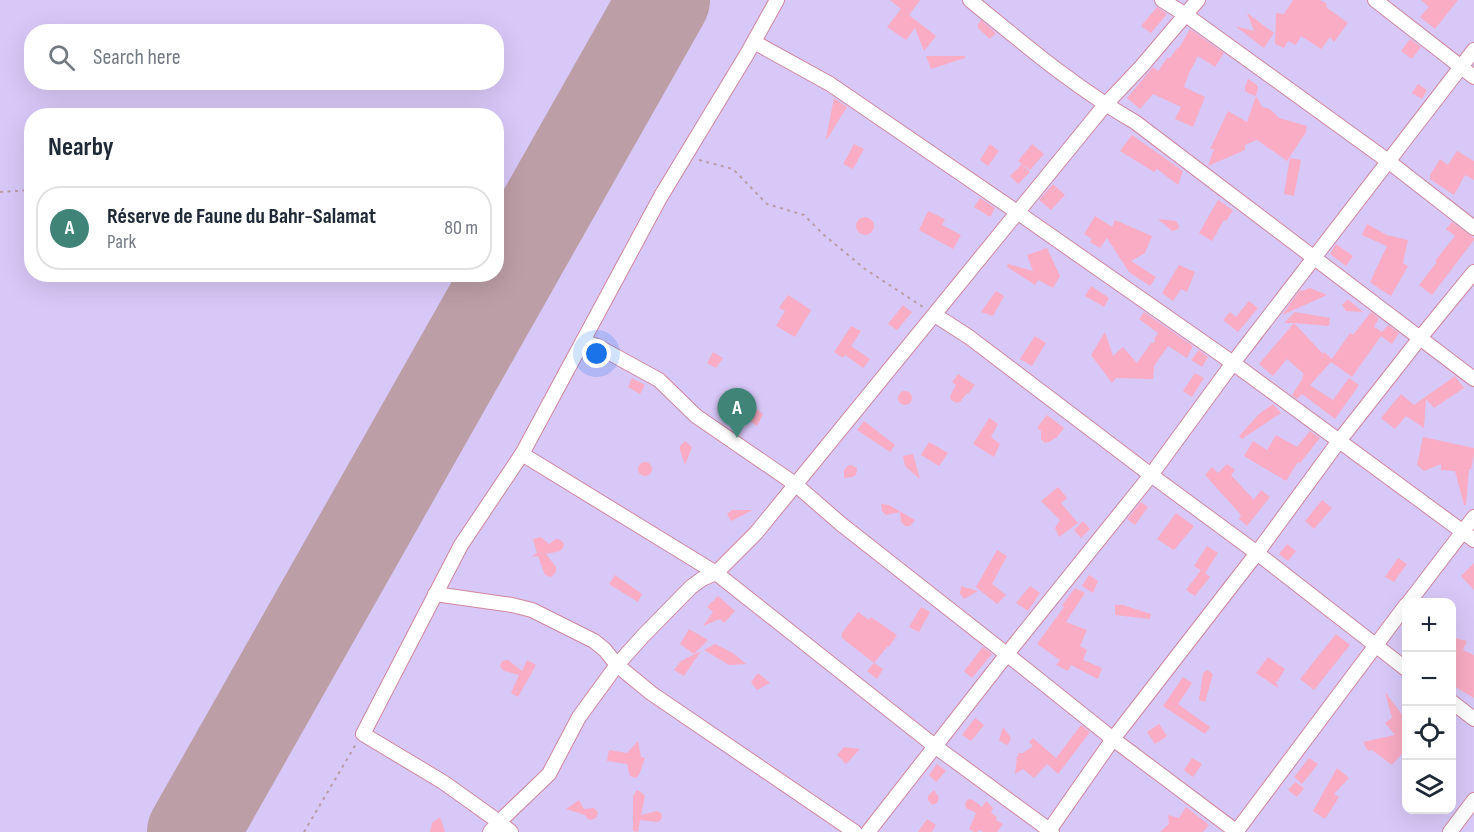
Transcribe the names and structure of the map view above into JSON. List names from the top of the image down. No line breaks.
{"page":{"search":"Search here","heading":"Nearby","list":[{"mark":"A","name":"Réserve de Faune du Bahr-Salamat","note":"Park","value":"80 m"}],"pins":"A","map_buttons":["+","−"]}}
